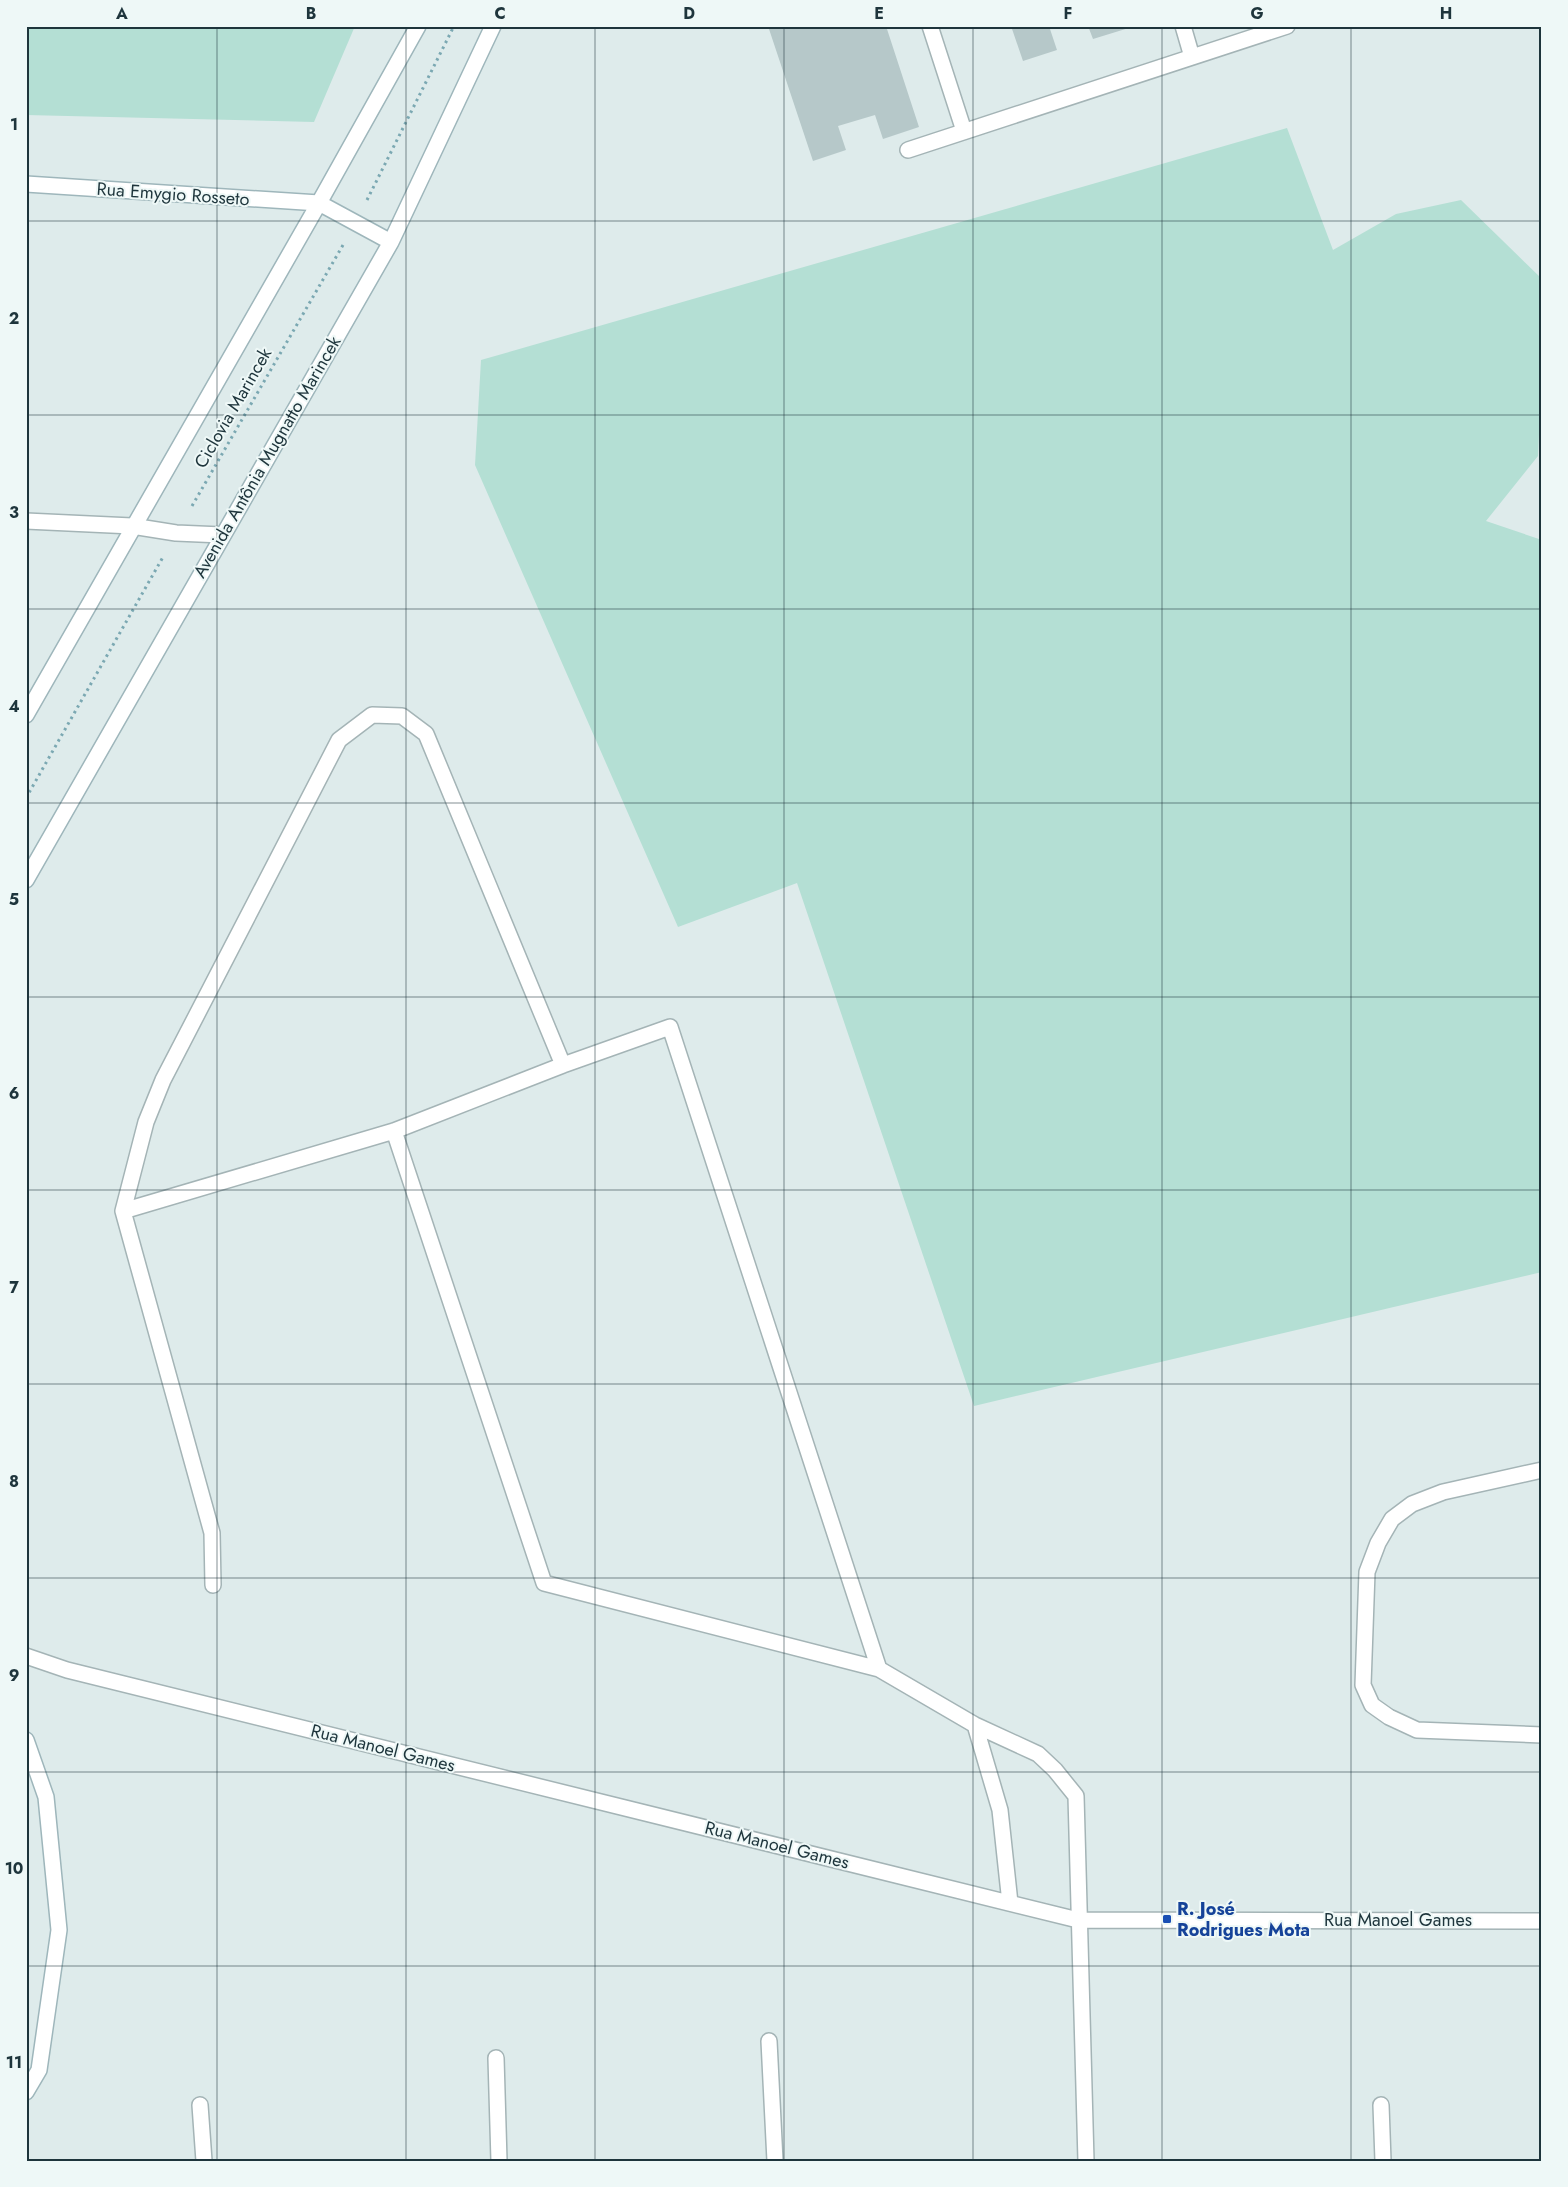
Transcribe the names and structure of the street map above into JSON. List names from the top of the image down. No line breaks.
{"streets":{"street":["Rua Emygio Rosseto","Avenida Antônia Mugnatto Marincek","Rua Manoel Games"],"path":["Ciclovia Marincek"]},"places":{"transit":["R. José Rodrigues Mota"]},"grid":{"columns":["A","B","C","D","E","F","G","H"],"rows":["1","2","3","4","5","6","7","8","9","10","11"]}}
